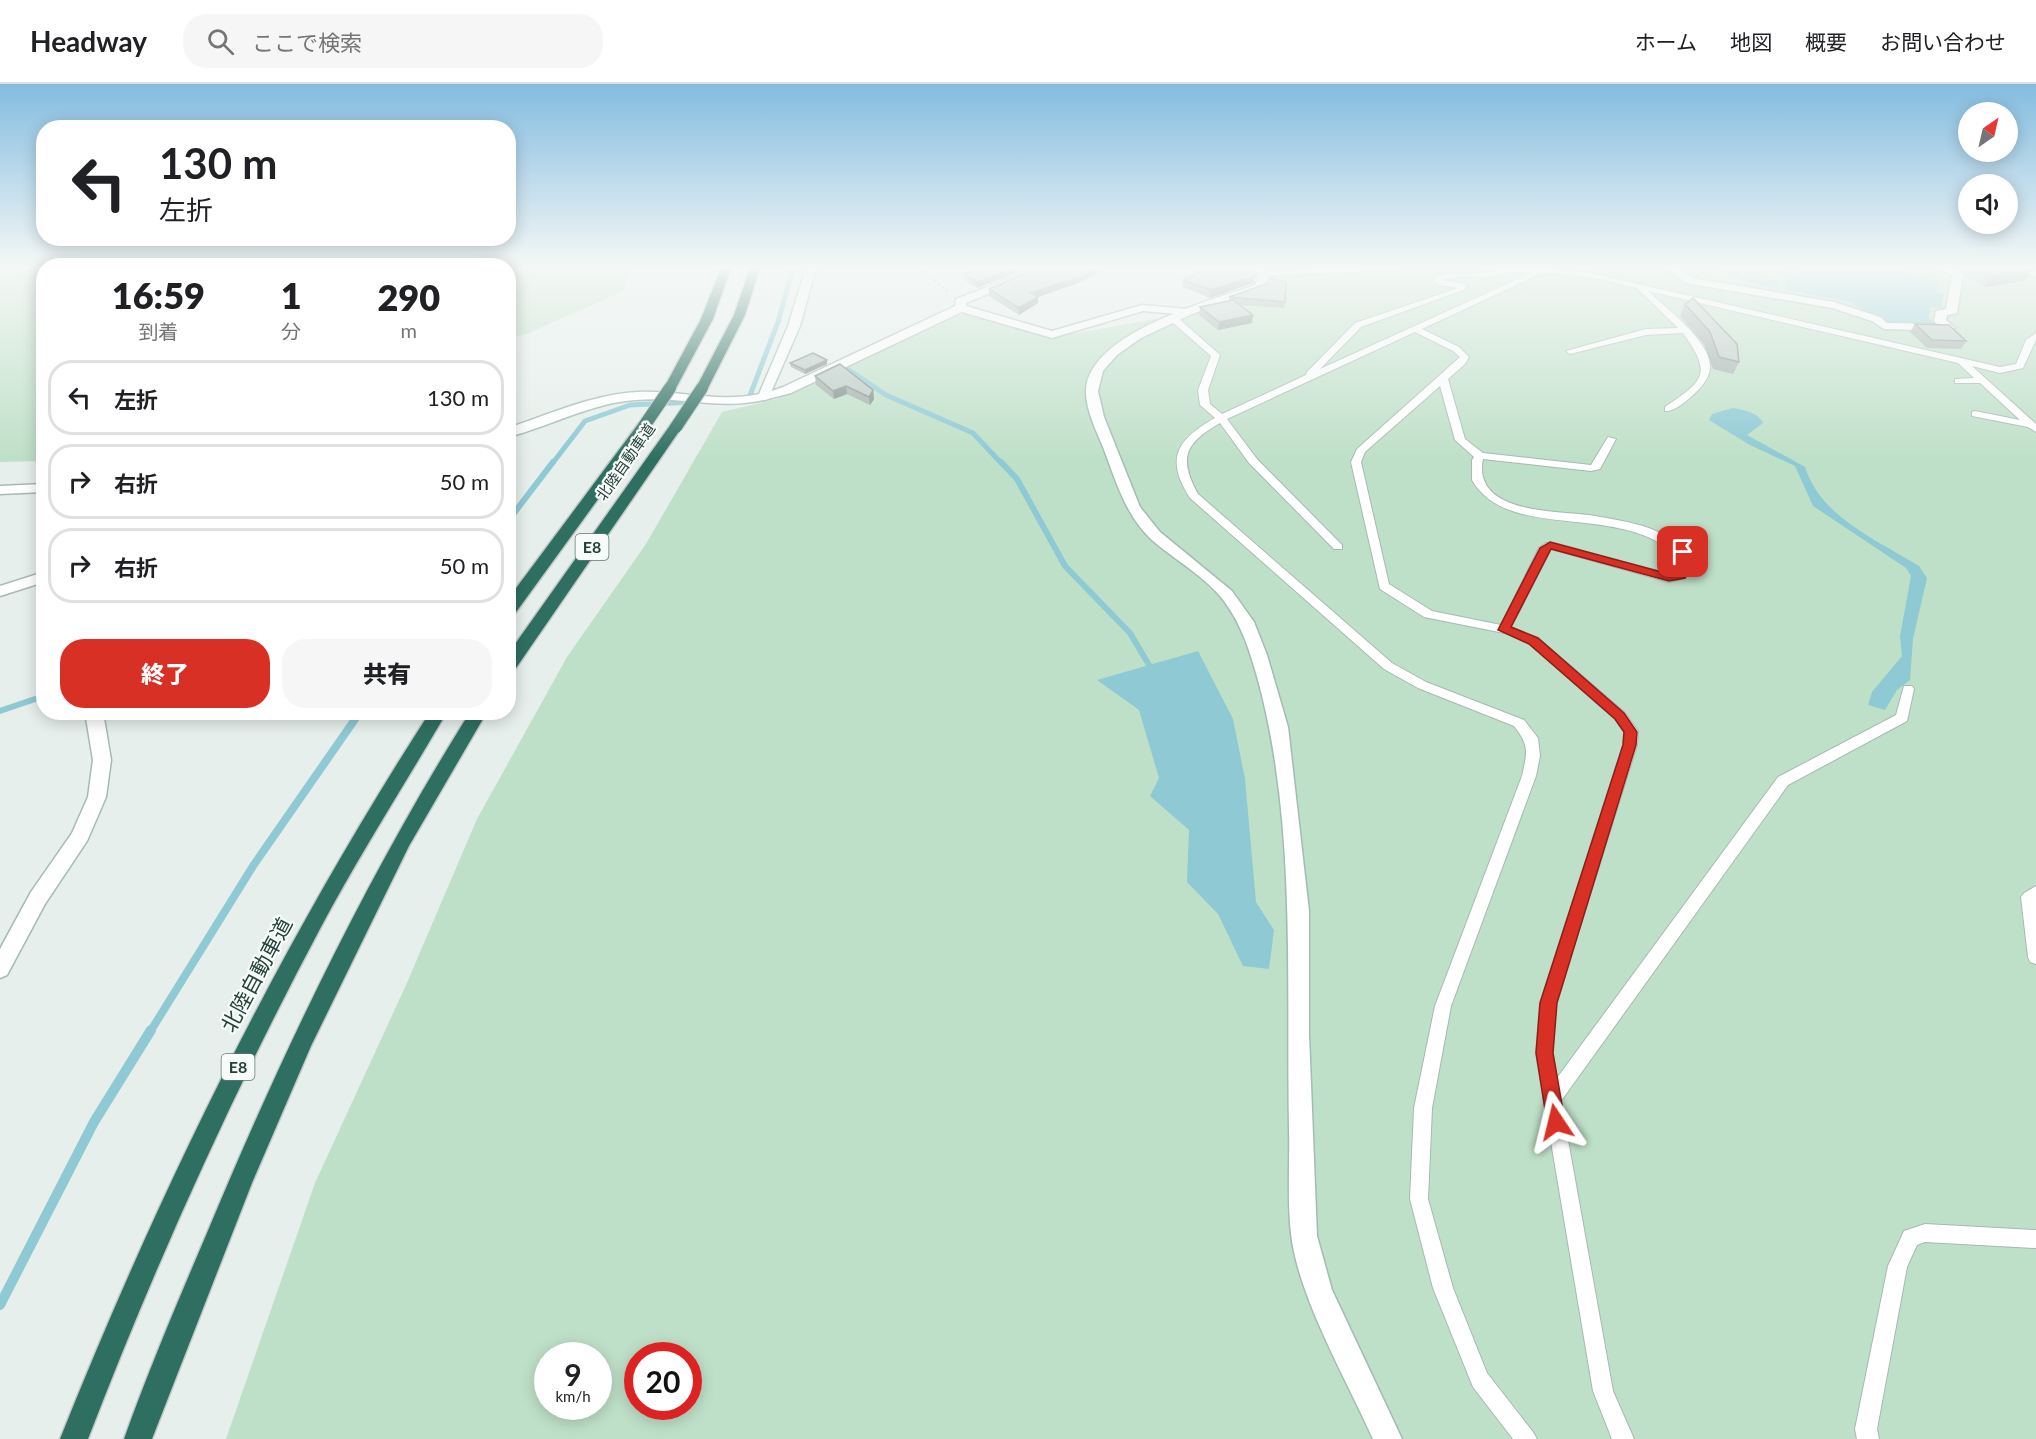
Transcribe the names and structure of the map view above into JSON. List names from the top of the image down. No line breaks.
{"streets":{"highway":["北陸自動車道","E8"]},"north":"top right","page":{"header":"Headway","search":"ここで検索","nav":["ホーム","地図","概要","お問い合わせ"],"turn":["130 m","左折"],"eta":["16:59","到着","1","分","290","m"],"list":[{"name":"左折","value":"130 m"},{"name":"右折","value":"50 m"},{"name":"右折","value":"50 m"}],"buttons":["終了","共有"],"speed":"9 km/h","limit":"20"}}
